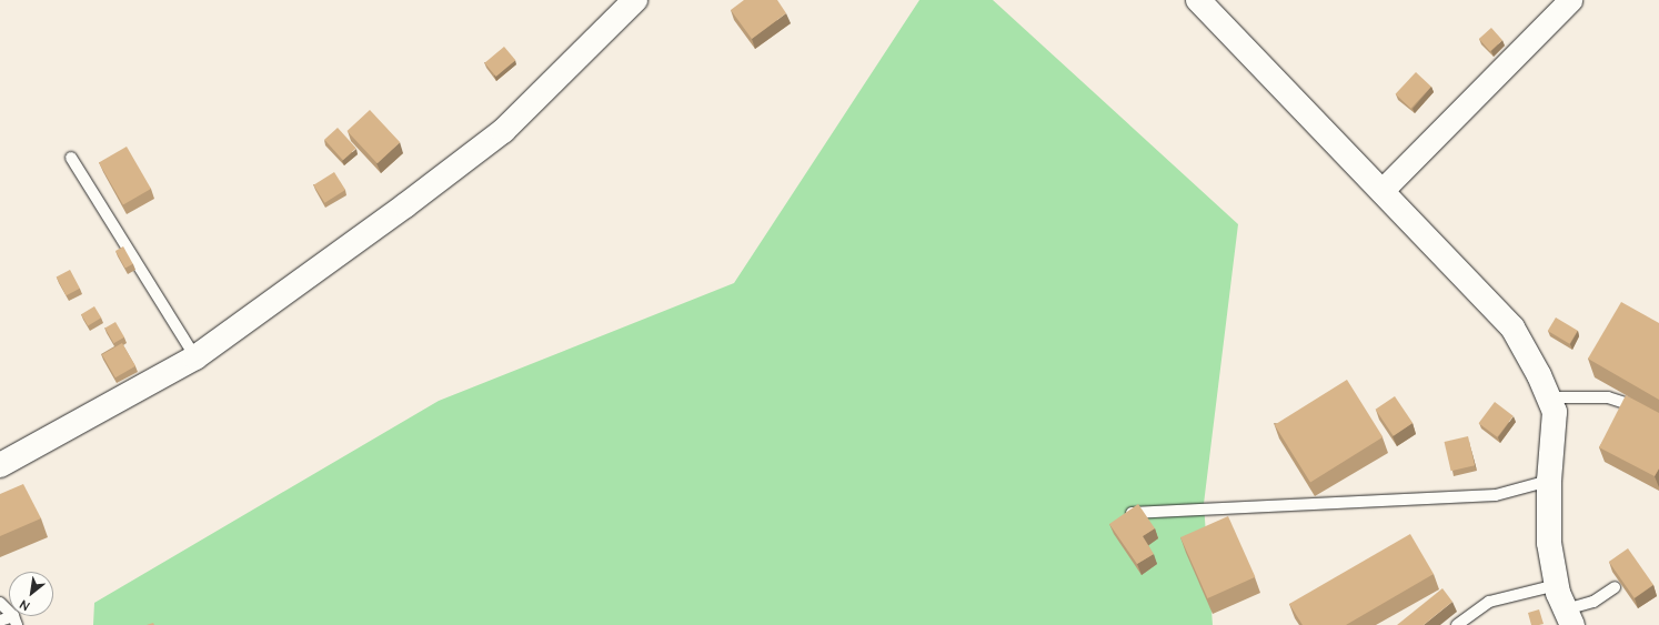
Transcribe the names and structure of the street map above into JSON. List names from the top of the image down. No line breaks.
{"north":"bottom left"}
